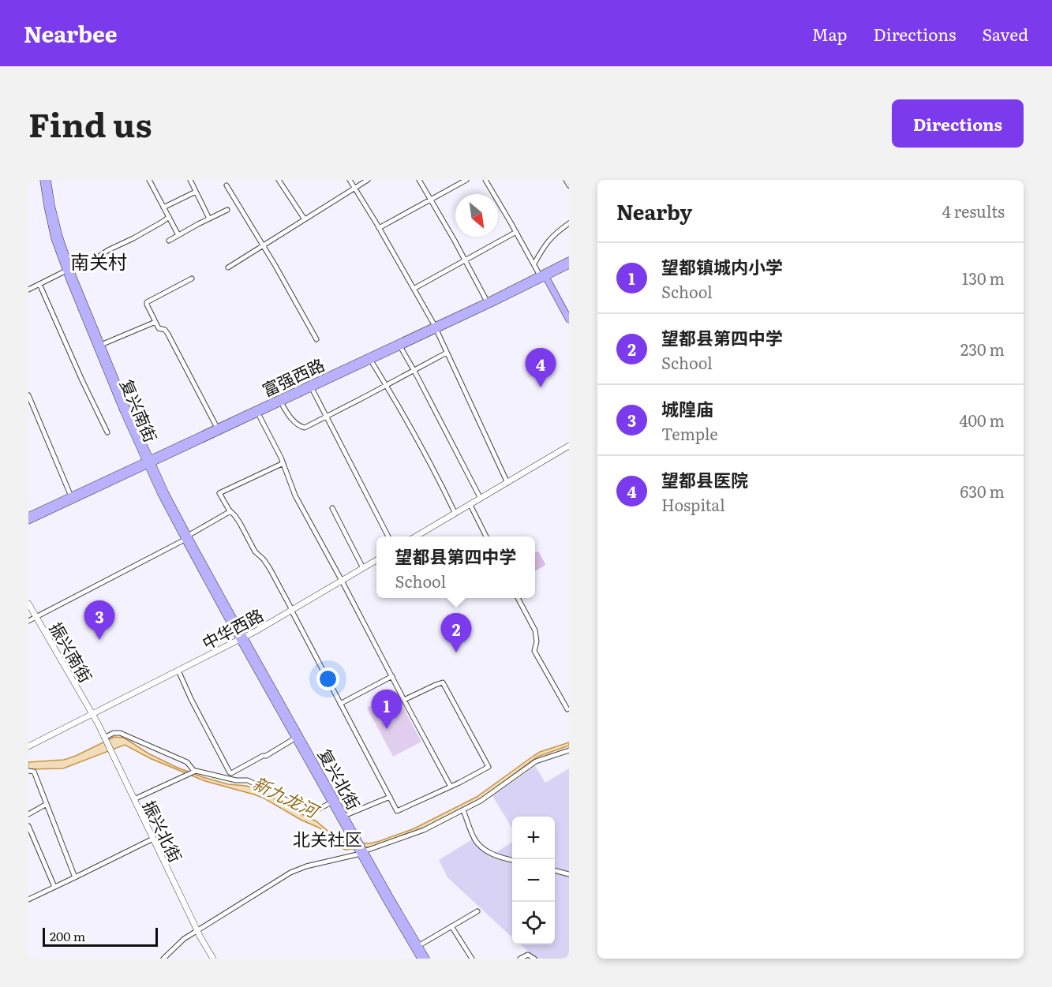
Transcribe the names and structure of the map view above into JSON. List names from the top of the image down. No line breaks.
{"streets":{"main road":["富强西路","复兴南街","复兴北街"],"street":["中华西路","振兴南街","振兴北街"]},"crossings":[["富强西路","复兴南街"],["复兴南街","中华西路"],["复兴南街","复兴北街"],["中华西路","振兴南街"],["中华西路","复兴北街"],["中华西路","振兴北街"],["振兴南街","振兴北街"]],"districts":["南关村","北关社区"],"water":["新九龙河"],"scale_bar":"200 m","north":"bottom right","page":{"header":"Nearbee","nav":["Map","Directions","Saved"],"title":"Find us","buttons":"Directions","heading":["Nearby","4 results"],"list":[{"mark":"1","name":"望都镇城内小学","note":"School","value":"130 m"},{"mark":"2","name":"望都县第四中学","note":"School","value":"230 m"},{"mark":"3","name":"城隍庙","note":"Temple","value":"400 m"},{"mark":"4","name":"望都县医院","note":"Hospital","value":"630 m"}],"pins":["4","3","2","1"],"popup":["望都县第四中学","School"],"map_buttons":["+","−"],"scale":"200 m"}}
